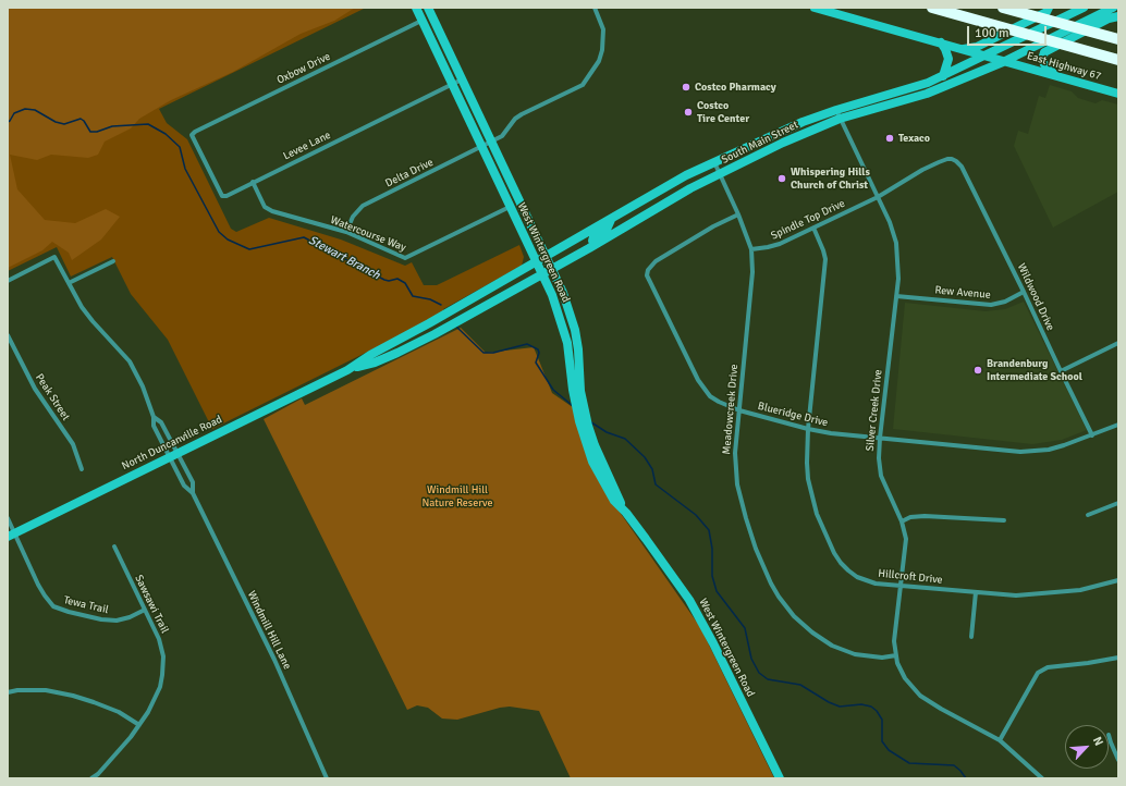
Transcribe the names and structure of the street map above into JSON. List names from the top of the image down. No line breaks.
{"streets":{"street":["East Highway 67","Oxbow Drive","South Main Street","Levee Lane","Delta Drive","Spindle Top Drive","Watercourse Way","West Wintergreen Road","Rew Avenue","Wildwood Drive","Peak Street","Meadowcreek Drive","Silver Creek Drive","Blueridge Drive","North Duncanville Road","Hillcroft Drive","Sawsawi Trail","Tewa Trail","Windmill Hill Lane"]},"crossings":[["East Highway 67","South Main Street"],["Oxbow Drive","Levee Lane"],["Oxbow Drive","West Wintergreen Road"],["South Main Street","West Wintergreen Road"],["South Main Street","Meadowcreek Drive"],["South Main Street","Silver Creek Drive"],["South Main Street","North Duncanville Road"],["Levee Lane","Watercourse Way"],["Levee Lane","West Wintergreen Road"],["Delta Drive","Watercourse Way"],["Delta Drive","West Wintergreen Road"],["Spindle Top Drive","Wildwood Drive"],["Spindle Top Drive","Meadowcreek Drive"],["Spindle Top Drive","Silver Creek Drive"],["Spindle Top Drive","Hillcroft Drive"],["Watercourse Way","West Wintergreen Road"],["Rew Avenue","Wildwood Drive"],["Rew Avenue","Silver Creek Drive"],["Wildwood Drive","Blueridge Drive"],["Meadowcreek Drive","Silver Creek Drive"],["Meadowcreek Drive","Blueridge Drive"],["Silver Creek Drive","Blueridge Drive"],["Silver Creek Drive","Hillcroft Drive"],["Blueridge Drive","Hillcroft Drive"],["North Duncanville Road","Tewa Trail"],["North Duncanville Road","Windmill Hill Lane"],["Sawsawi Trail","Tewa Trail"]],"water":["Stewart Branch"],"parks":["Windmill Hill Nature Reserve"],"places":["Costco Pharmacy","Costco Tire Center","Texaco","Whispering Hills Church of Christ","Brandenburg Intermediate School"],"scale_bar":"100 m","north":"top right"}
